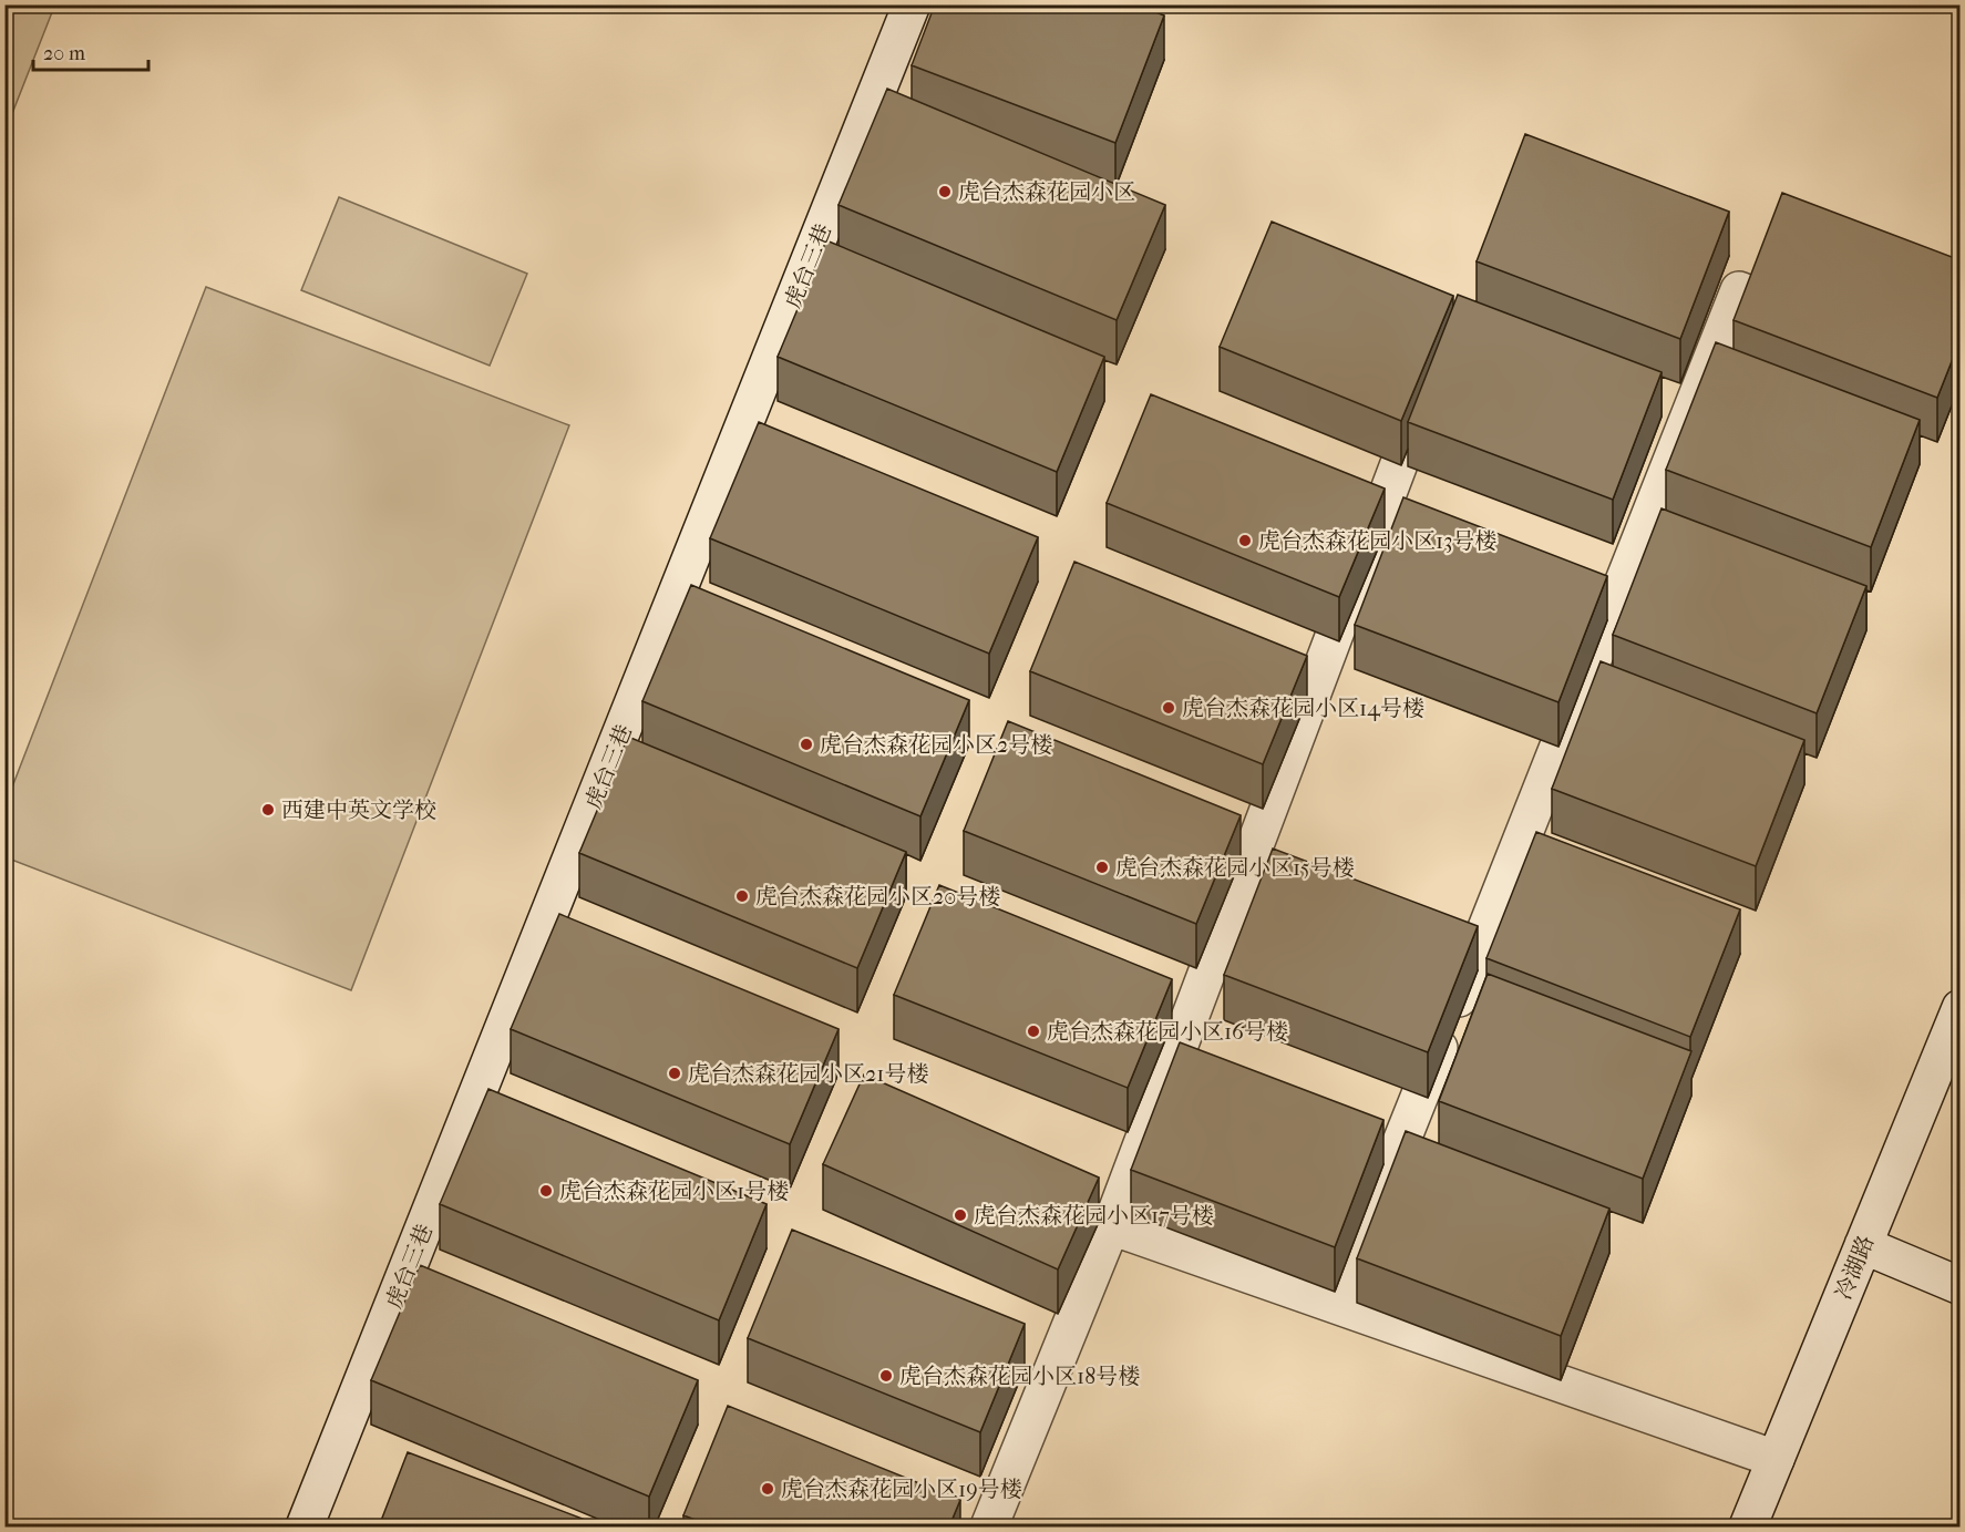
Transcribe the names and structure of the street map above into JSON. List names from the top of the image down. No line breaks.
{"streets":{"street":["虎台三巷","冷湖路"]},"places":["虎台杰森花园小区","虎台杰森花园小区13号楼","虎台杰森花园小区14号楼","虎台杰森花园小区2号楼","西建中英文学校","虎台杰森花园小区15号楼","虎台杰森花园小区20号楼","虎台杰森花园小区16号楼","虎台杰森花园小区21号楼","虎台杰森花园小区1号楼","虎台杰森花园小区17号楼","虎台杰森花园小区18号楼","虎台杰森花园小区19号楼"],"scale_bar":"20 m"}
